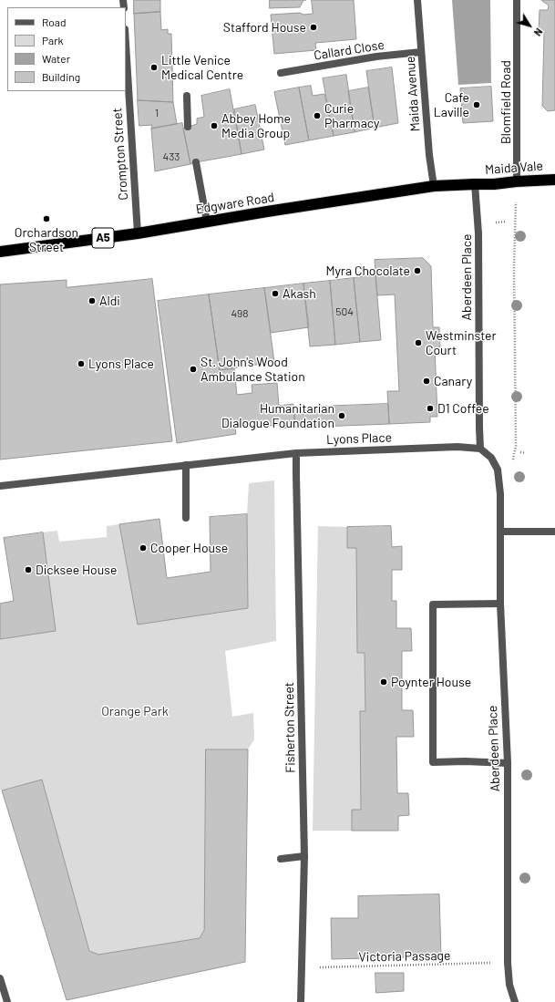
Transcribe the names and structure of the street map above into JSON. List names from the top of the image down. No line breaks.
{"streets":{"highway":["Maida Vale","Edgware Road","A5"],"street":["Callard Close","Maida Avenue","Blomfield Road","Crompton Street","Aberdeen Place","Lyons Place","Fisherton Street"],"path":["Victoria Passage"]},"crossings":[["Callard Close","Maida Avenue"],["Maida Avenue","Edgware Road"],["Blomfield Road","Maida Vale"],["Crompton Street","Edgware Road"],["Maida Vale","Edgware Road"],["Maida Vale","Aberdeen Place"],["Edgware Road","Aberdeen Place"],["Aberdeen Place","Lyons Place"],["Aberdeen Place","Victoria Passage"],["Lyons Place","Fisherton Street"],["Fisherton Street","Victoria Passage"]],"parks":["Orange Park"],"places":["Stafford House","Little Venice Medical Centre","Cafe Laville","Curie Pharmacy","Abbey Home Media Group","Orchardson Street","Myra Chocolate","Akash","Aldi","Westminster Court","Lyons Place","St. John's Wood Ambulance Station","Canary","D1 Coffee","Humanitarian Dialogue Foundation","Cooper House","Dicksee House","Poynter House"],"house_numbers":["1","433","504","498"],"legend":["Road","Park","Water","Building"],"north":"bottom right"}
